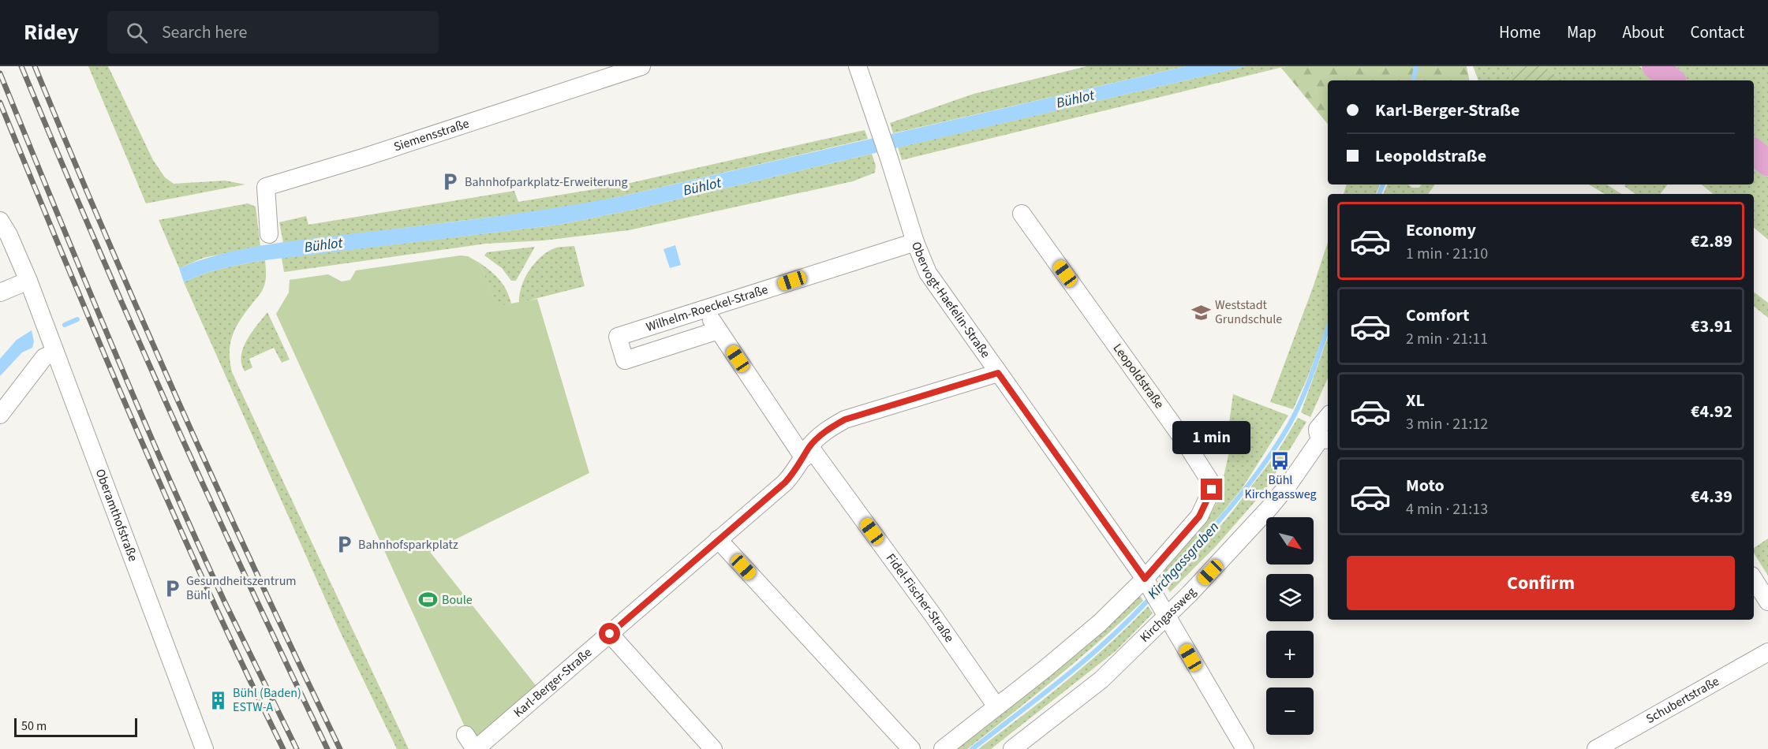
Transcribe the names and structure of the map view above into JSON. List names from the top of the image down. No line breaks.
{"streets":{"street":["Siemensstraße","Obervogt-Haefelin-Straße","Wilhelm-Roeckel-Straße","Leopoldstraße","Oberamthofstraße","Fidel-Fischer-Straße","Kirchgassweg","Karl-Berger-Straße","Schubertstraße"]},"crossings":[["Obervogt-Haefelin-Straße","Wilhelm-Roeckel-Straße"],["Obervogt-Haefelin-Straße","Leopoldstraße"],["Obervogt-Haefelin-Straße","Kirchgassweg"],["Obervogt-Haefelin-Straße","Karl-Berger-Straße"],["Wilhelm-Roeckel-Straße","Fidel-Fischer-Straße"],["Leopoldstraße","Fidel-Fischer-Straße"],["Fidel-Fischer-Straße","Karl-Berger-Straße"]],"water":["Bühlot","Kirchgassgraben"],"places":{"parking":["Bahnhofparkplatz-Erweiterung","Bahnhofsparkplatz","Gesundheitszentrum Bühl"],"school or university":["Weststadt Grundschule"],"bus stop":["Bühl Kirchgassweg"],"sports":["Boule"],"building":["Bühl (Baden) ESTW-A"]},"scale_bar":"50 m","north":"bottom right","page":{"header":"Ridey","search":"Search here","nav":["Home","Map","About","Contact"],"banner":["Karl-Berger-Straße","Leopoldstraße"],"list":[{"name":"Economy","note":"1 min · 21:10","value":"€2.89"},{"name":"Comfort","note":"2 min · 21:11","value":"€3.91"},{"name":"XL","note":"3 min · 21:12","value":"€4.92"},{"name":"Moto","note":"4 min · 21:13","value":"€4.39"}],"bubble":"1 min","map_buttons":["+","−"],"buttons":"Confirm","scale":"50 m"}}
